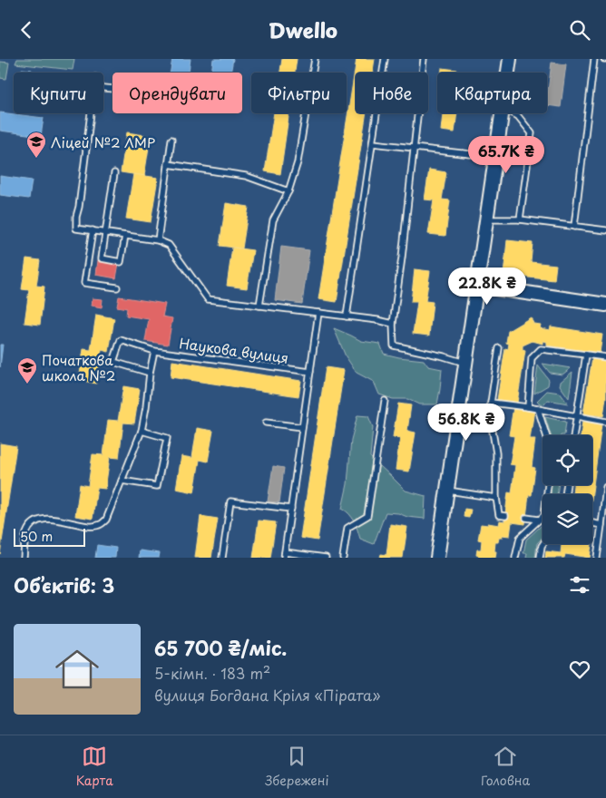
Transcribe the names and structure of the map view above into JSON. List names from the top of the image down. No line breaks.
{"streets":{"lane":["Наукова вулиця"]},"places":{"school or university":["Ліцей №2 ЛМР","Початкова школа №2"]},"scale_bar":"50 m","page":{"header":"Dwello","chip":["Купити","Орендувати","Фільтри","Нове","Квартира"],"price":["65.7K ₴","22.8K ₴","56.8K ₴"],"scale":"50 m","heading":"Об’єктів: 3","list":[{"name":"65 700 ₴/міс.","note":"5-кімн. · 183 m² · вулиця Богдана Кріля «Пірата»"}],"tabs":["Карта","Збережені","Головна"]}}
